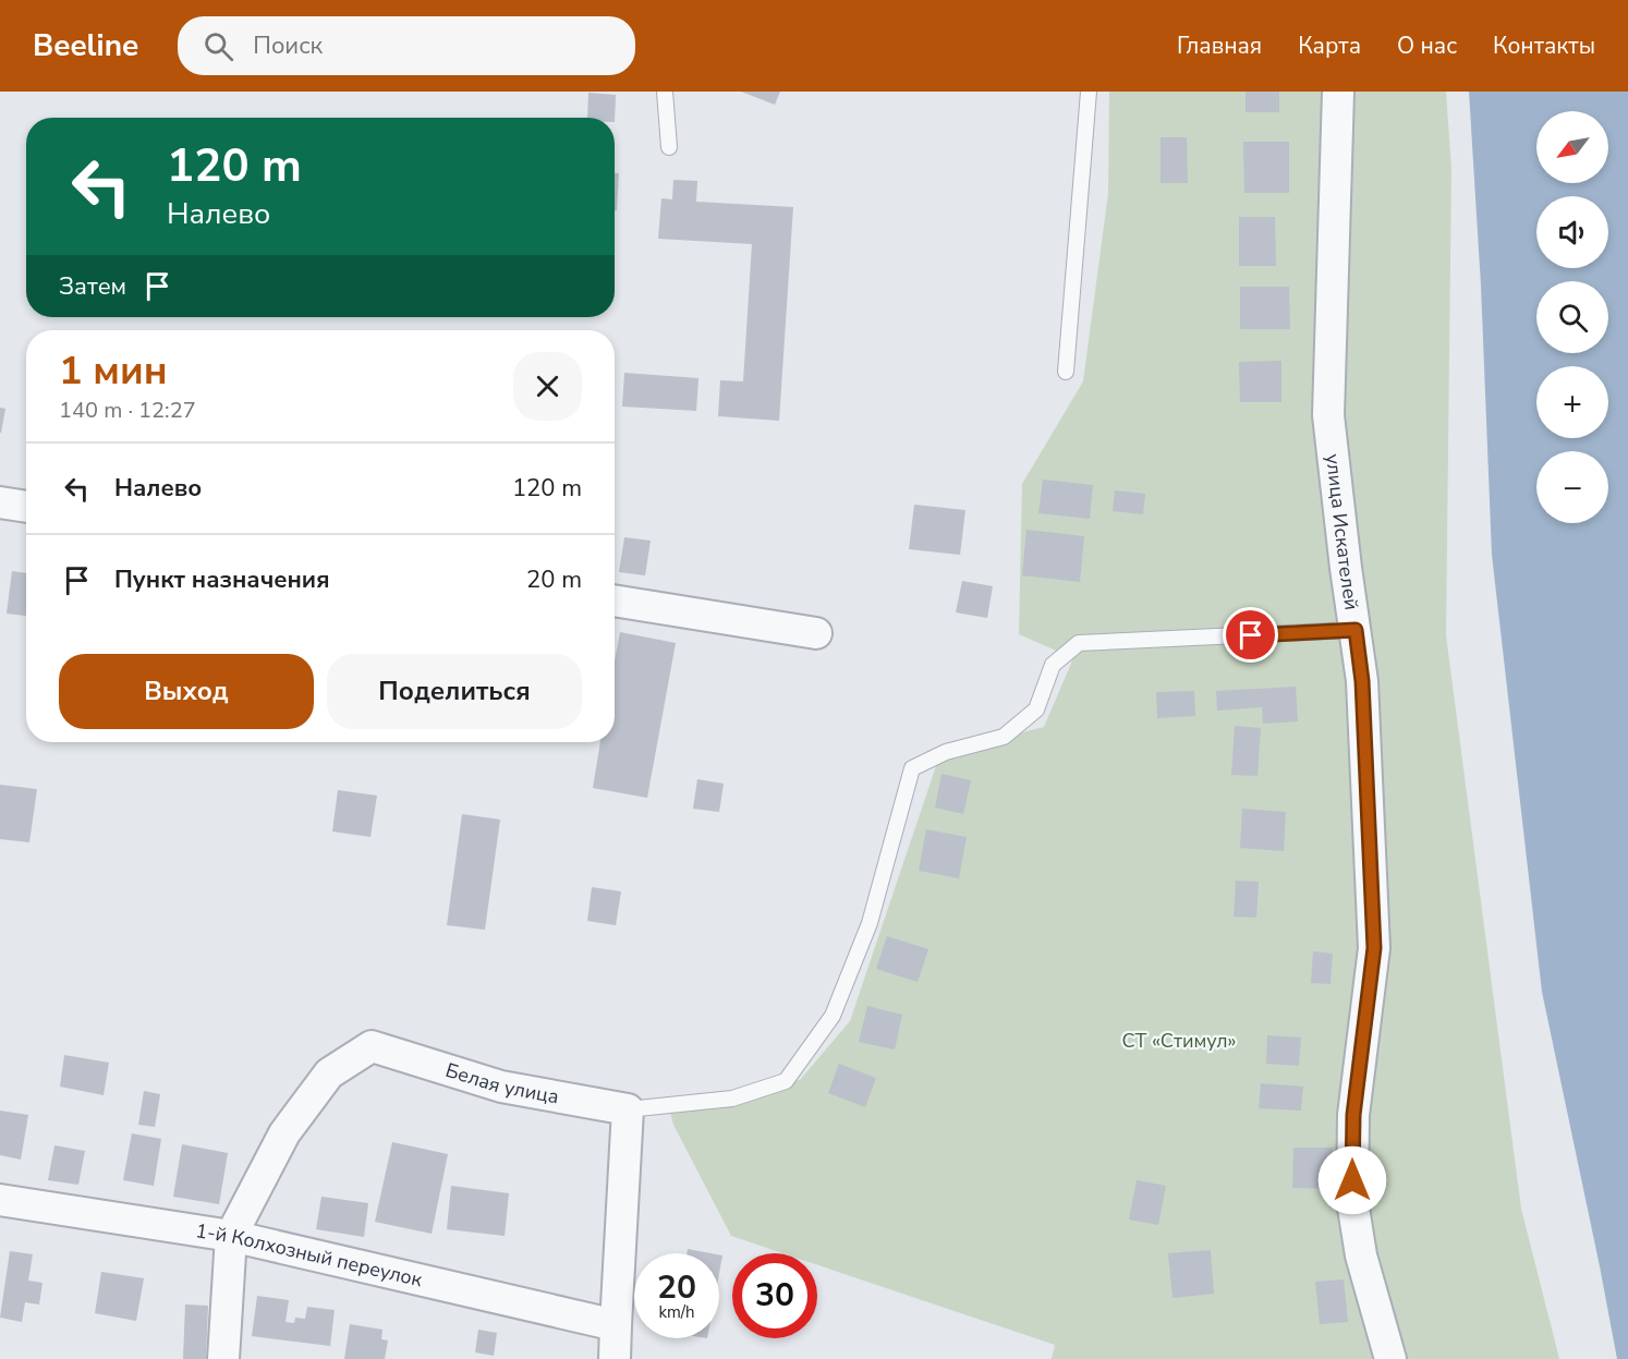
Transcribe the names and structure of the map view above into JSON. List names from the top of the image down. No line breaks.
{"streets":{"street":["улица Искателей","Белая улица","1-й Колхозный переулок"]},"crossings":[["Белая улица","1-й Колхозный переулок"]],"parks":["СТ «Стимул»"],"north":"bottom left","page":{"header":"Beeline","search":"Поиск","nav":["Главная","Карта","О нас","Контакты"],"map_buttons":["+","−"],"turn":["120 m","Налево"],"then":"Затем","heading":["1 мин","140 m · 12:27"],"list":[{"name":"Налево","value":"120 m"},{"name":"Пункт назначения","value":"20 m"}],"buttons":["Выход","Поделиться"],"speed":"20 km/h","limit":"30"}}
